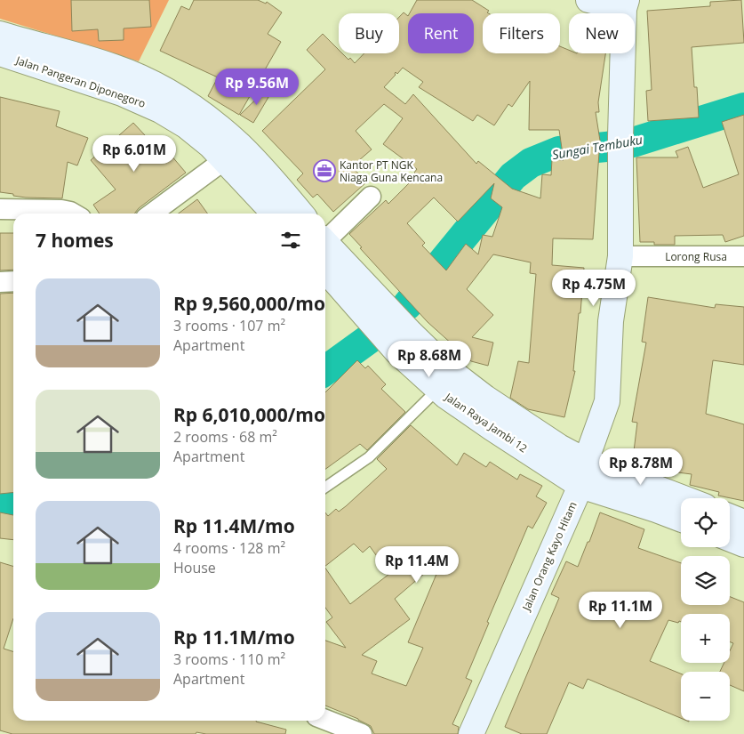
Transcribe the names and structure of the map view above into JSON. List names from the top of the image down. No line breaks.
{"streets":{"main road":["Jalan Pangeran Diponegoro","Jalan Raya Jambi 12","Jalan Orang Kayo Hitam"],"street":["Lorong Rusa"]},"crossings":[["Lorong Rusa","Jalan Orang Kayo Hitam"],["Jalan Raya Jambi 12","Jalan Orang Kayo Hitam"]],"water":["Sungai Tembuku"],"places":{"office":["Kantor PT NGK Niaga Guna Kencana"]},"page":{"chip":["Buy","Rent","Filters","New"],"price":["Rp 9.56M","Rp 6.01M","Rp 4.75M","Rp 8.68M","Rp 8.78M","Rp 11.4M","Rp 11.1M"],"heading":"7 homes","list":[{"name":"Rp 9,560,000/mo","note":"3 rooms · 107 m² · Apartment"},{"name":"Rp 6,010,000/mo","note":"2 rooms · 68 m² · Apartment"},{"name":"Rp 11.4M/mo","note":"4 rooms · 128 m² · House"},{"name":"Rp 11.1M/mo","note":"3 rooms · 110 m² · Apartment"}],"map_buttons":["+","−"]}}
